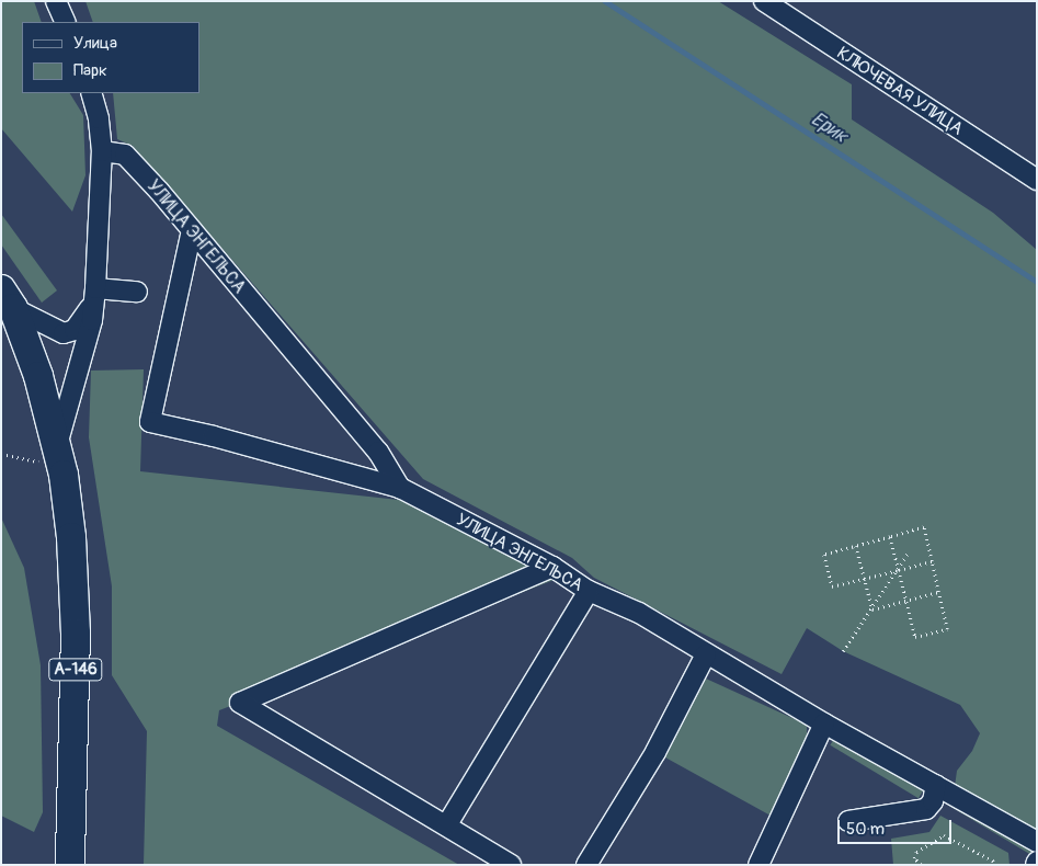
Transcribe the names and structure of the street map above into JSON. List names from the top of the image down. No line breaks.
{"streets":{"highway":["А-146"],"street":["КЛЮЧЕВАЯ УЛИЦА","УЛИЦА ЭНГЕЛЬСА"]},"water":["Ерик"],"legend":["Улица","Парк"],"scale_bar":"50 m"}
